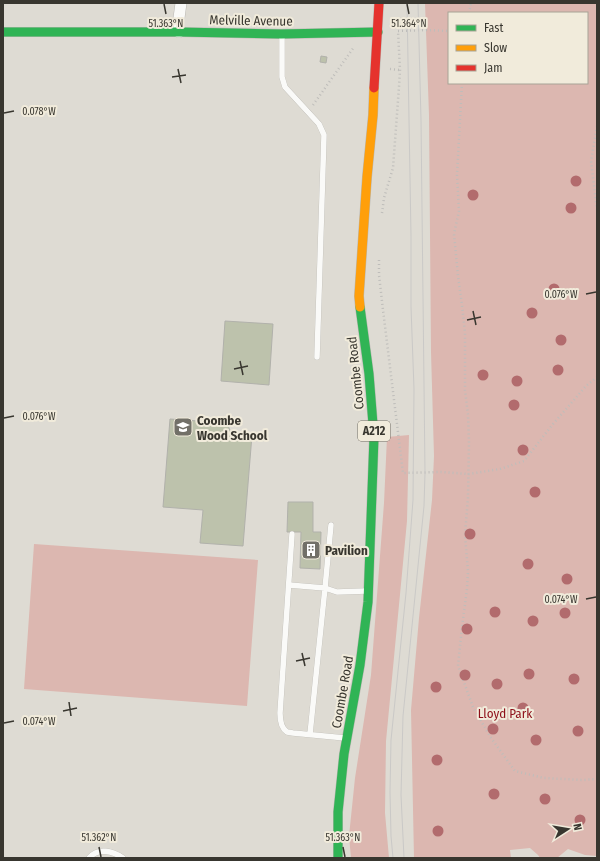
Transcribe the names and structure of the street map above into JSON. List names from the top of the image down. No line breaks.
{"streets":{"main road":["Melville Avenue","Coombe Road","A212"]},"crossings":[["Melville Avenue","Coombe Road"]],"parks":["Lloyd Park"],"places":{"school or university":["Coombe Wood School"],"building":["Pavilion"]},"legend":["Fast","Slow","Jam"],"north":"right","coordinates":["51.363°N","51.364°N","0.078°W","0.076°W","0.074°W","51.362°N"]}
